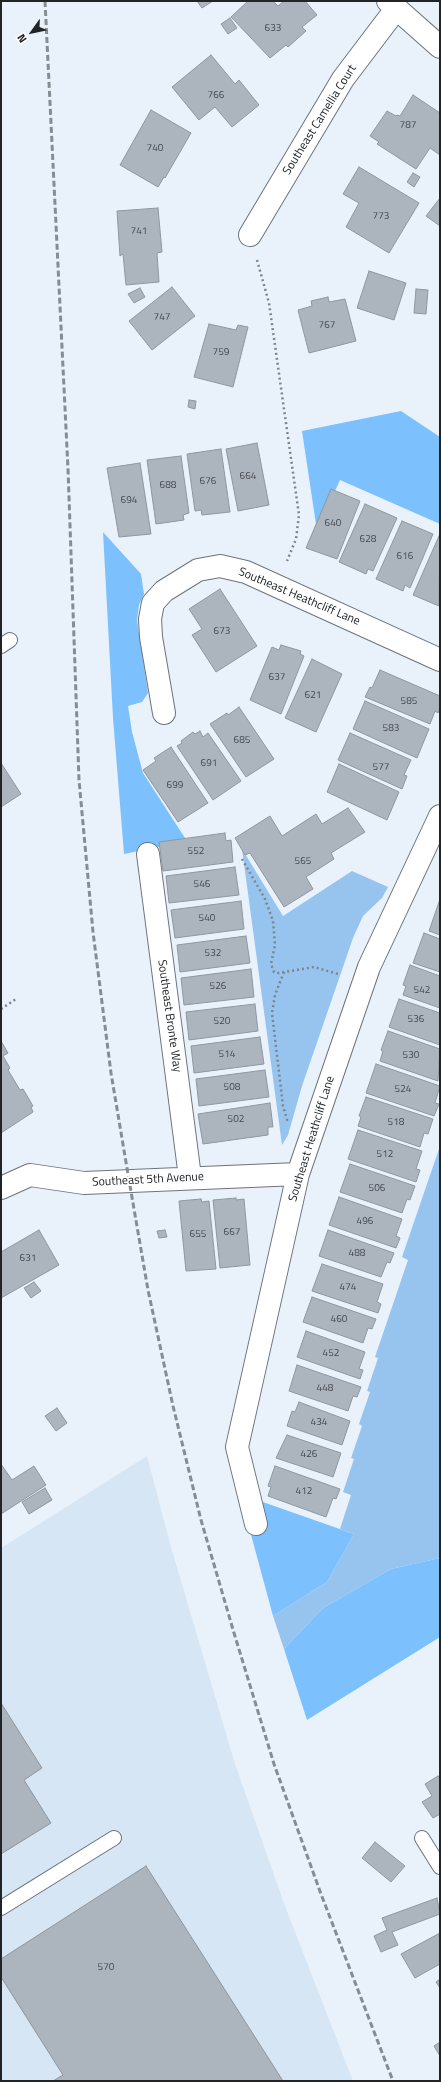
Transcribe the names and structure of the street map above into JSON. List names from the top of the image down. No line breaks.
{"streets":{"street":["Southeast Camellia Court","Southeast Heathcliff Lane","Southeast Bronte Way","Southeast 5th Avenue"]},"crossings":[["Southeast Heathcliff Lane","Southeast 5th Avenue"],["Southeast Bronte Way","Southeast 5th Avenue"]],"house_numbers":["633","766","787","740","773","741","747","767","759","664","676","688","694","640","628","616","673","637","621","585","583","685","691","577","699","552","565","546","540","532","526","542","536","520","514","530","508","524","502","518","512","506","496","667","655","488","631","474","460","452","448","434","426","412","570"],"north":"bottom left"}
